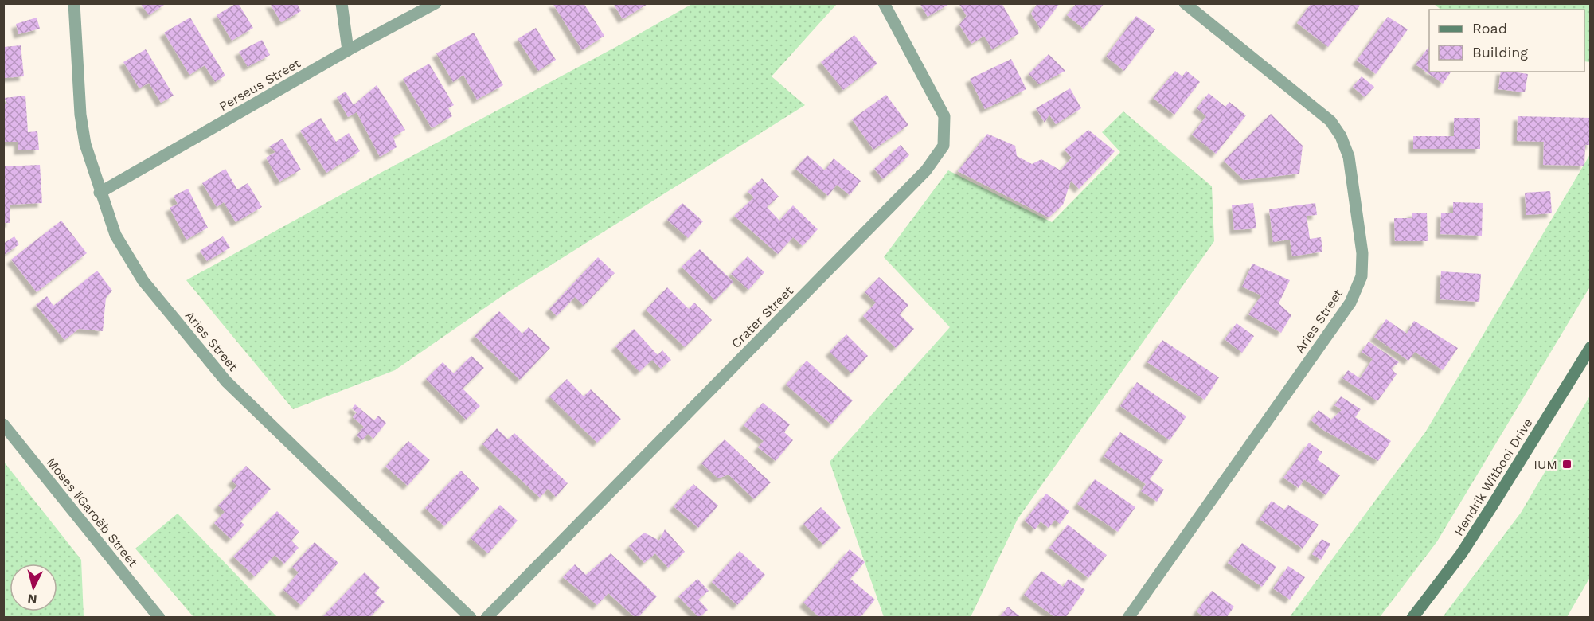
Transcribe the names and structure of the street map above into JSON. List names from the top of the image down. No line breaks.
{"streets":{"main road":["Hendrik Witbooi Drive"],"street":["Perseus Street","Crater Street","Aries Street","Moses ǁGaroëb Street"]},"crossings":[["Perseus Street","Aries Street"]],"places":{"transit":["IUM"]},"legend":["Road","Building"],"north":"bottom"}
